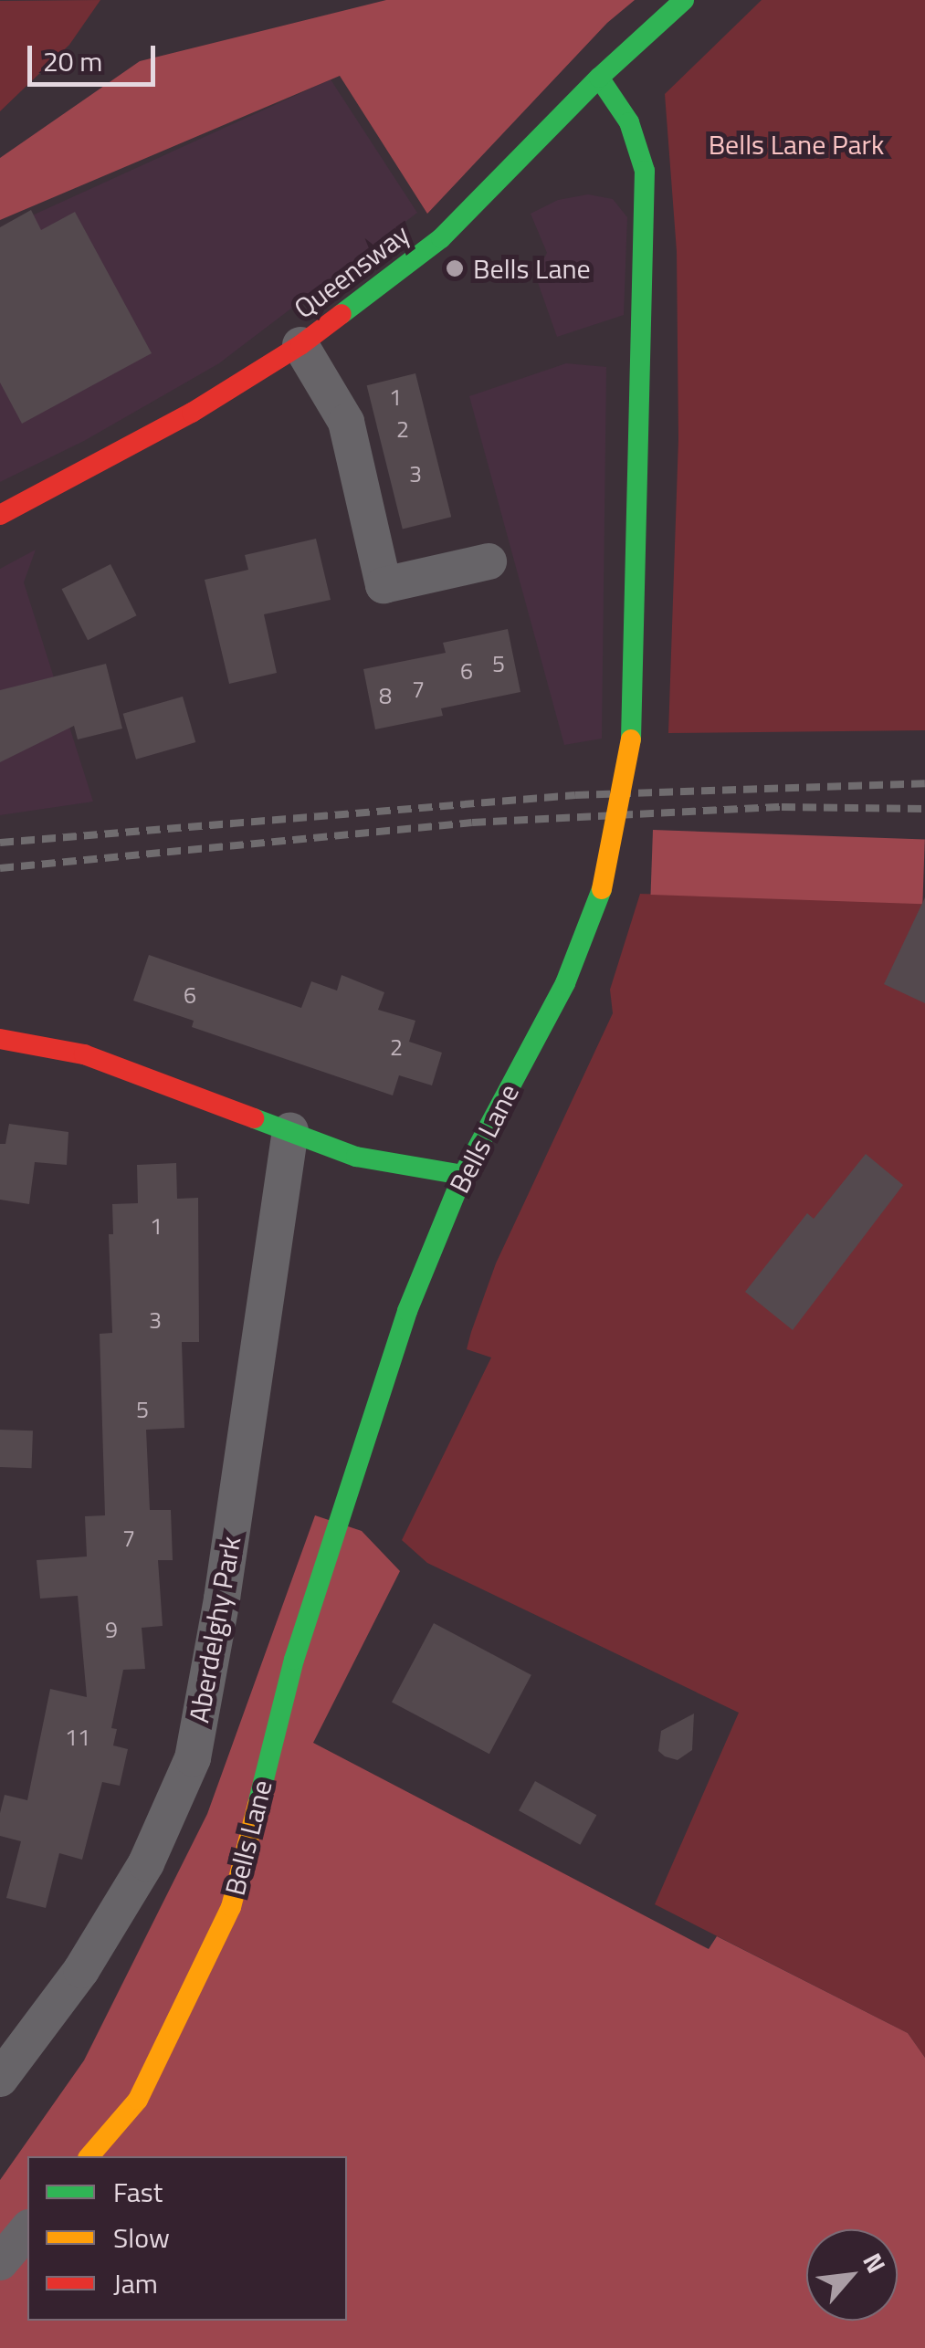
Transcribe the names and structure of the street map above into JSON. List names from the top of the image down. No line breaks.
{"streets":{"main road":["Queensway","Bells Lane"],"street":["Aberdelghy Park"]},"crossings":[["Queensway","Bells Lane"]],"parks":["Bells Lane Park"],"places":["Bells Lane"],"house_numbers":["1","2","3","5","6","7","8","6","2","1","3","5","7","9","11"],"legend":["Fast","Slow","Jam"],"scale_bar":"20 m","north":"top right"}
